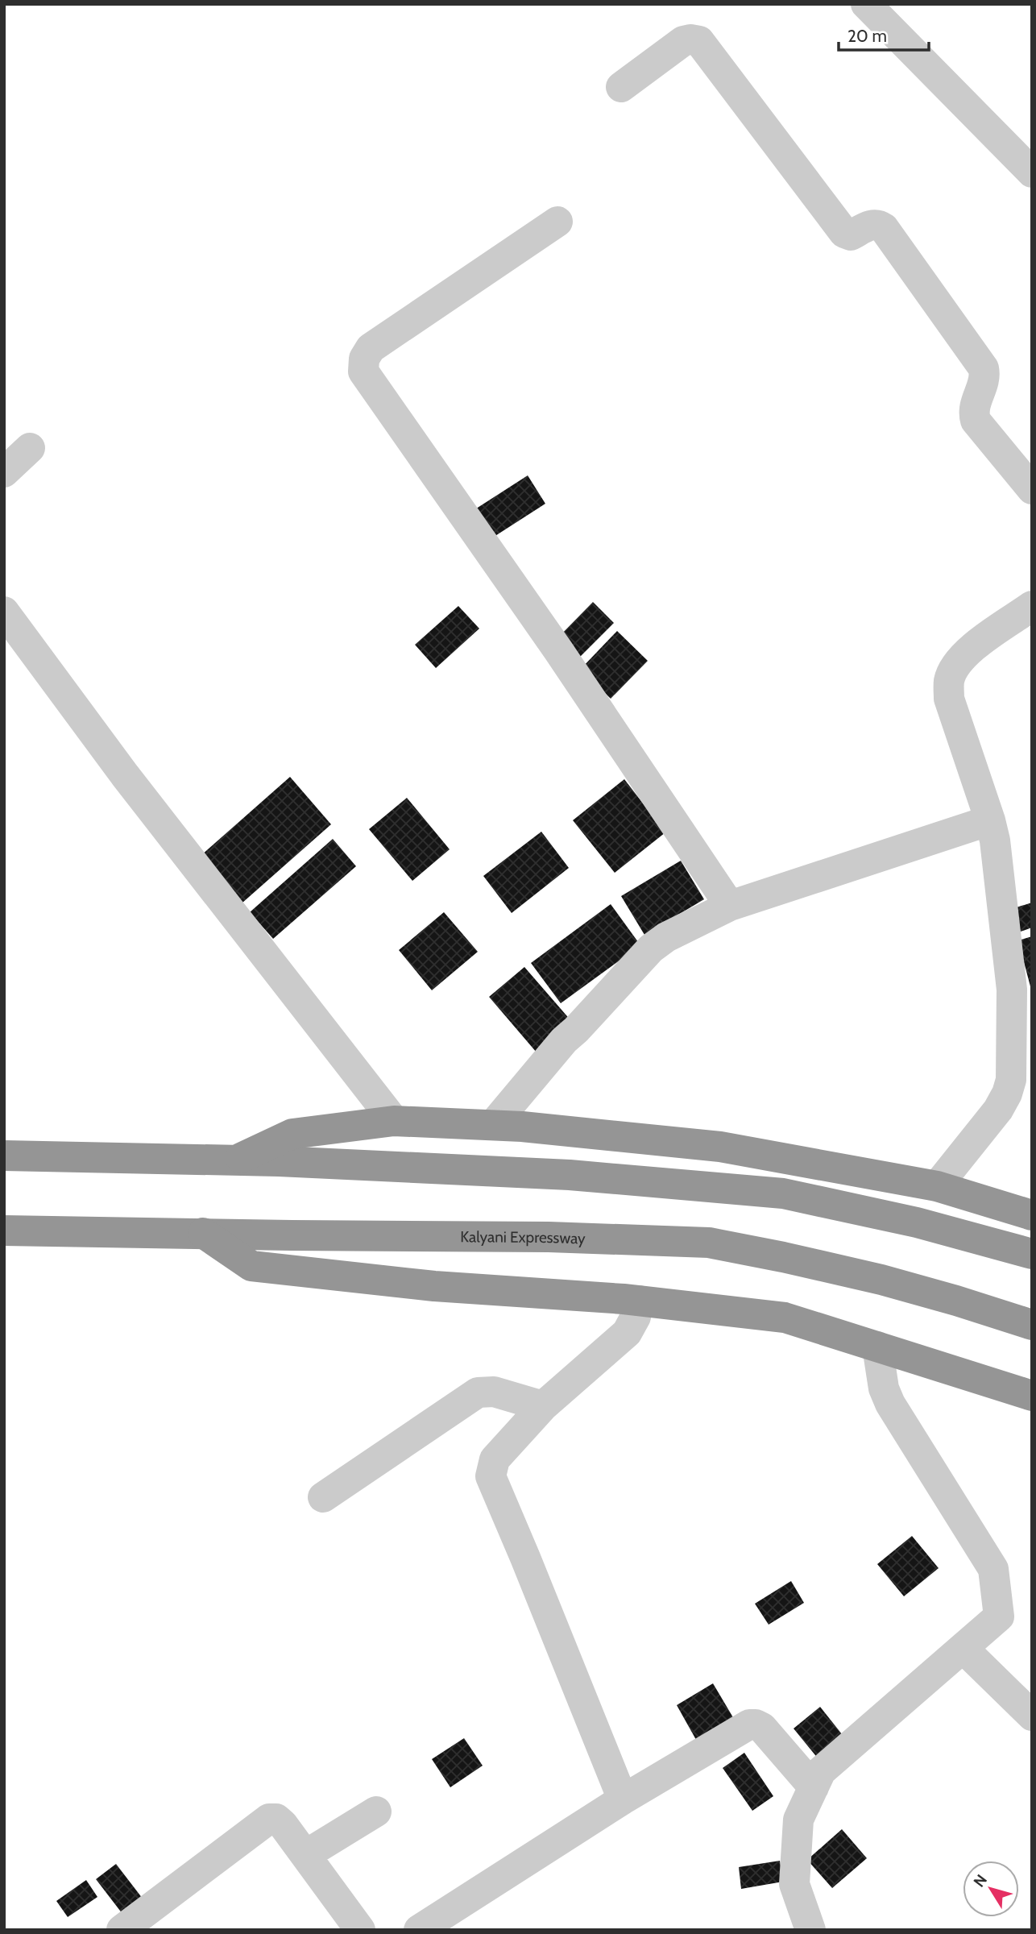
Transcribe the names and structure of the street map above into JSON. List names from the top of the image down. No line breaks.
{"streets":{"highway":["Kalyani Expressway"]},"scale_bar":"20 m","north":"top left"}
